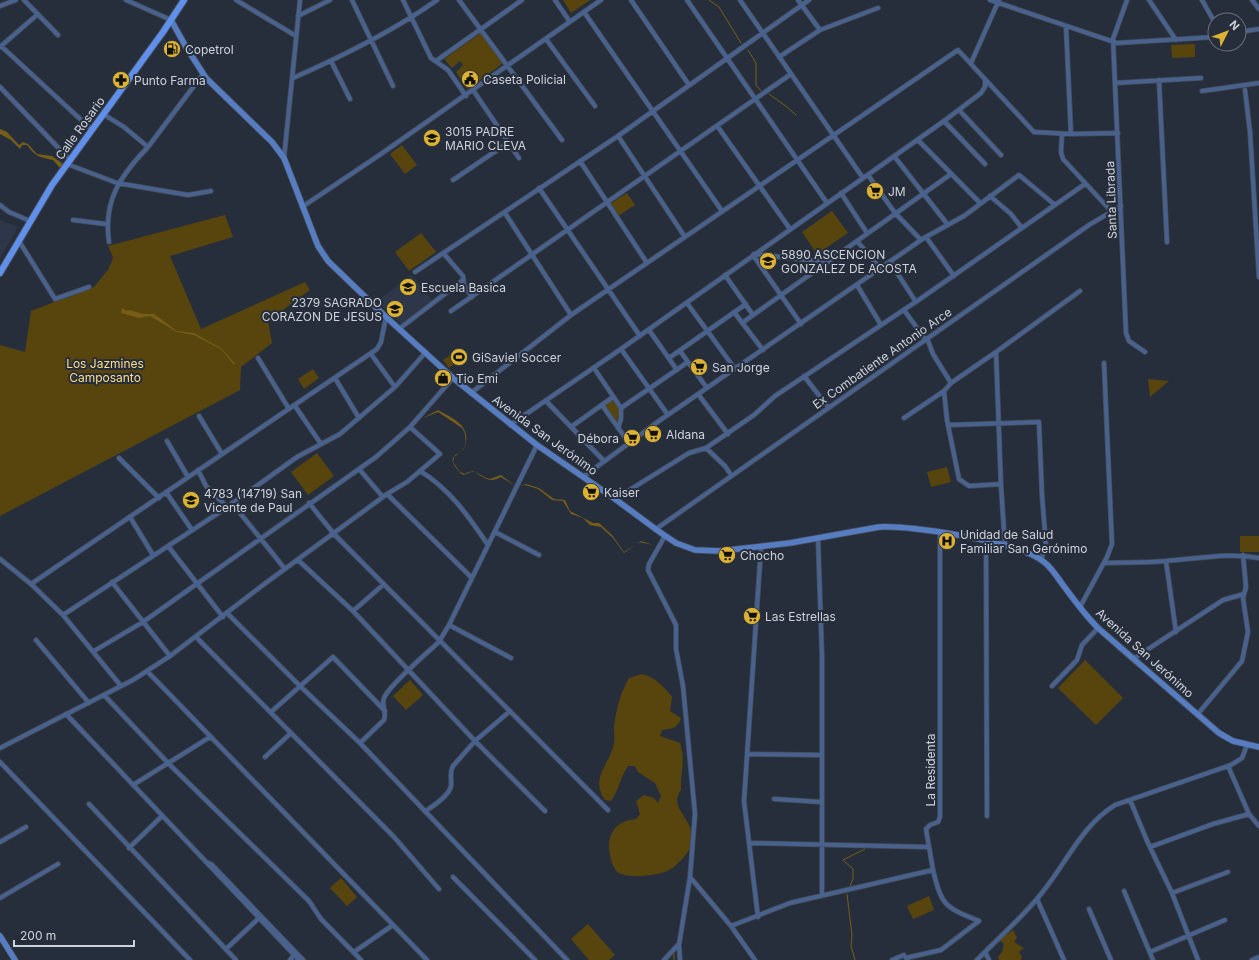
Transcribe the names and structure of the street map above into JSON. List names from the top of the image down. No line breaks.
{"streets":{"main road":["Calle Rosario"],"street":["Santa Librada","Ex Combatiente Antonio Arce","Avenida San Jerónimo","La Residenta"]},"crossings":[["Calle Rosario","Avenida San Jerónimo"],["Santa Librada","Ex Combatiente Antonio Arce"],["Ex Combatiente Antonio Arce","Avenida San Jerónimo"],["Avenida San Jerónimo","La Residenta"]],"parks":["Los Jazmines Camposanto"],"places":{"fuel station":["Copetrol"],"public building":["Caseta Policial"],"pharmacy":["Punto Farma"],"school or university":["3015 PADRE MARIO CLEVA","5890 ASCENCION GONZALEZ DE ACOSTA","Escuela Basica","2379 SAGRADO CORAZON DE JESUS","4783 (14719) San Vicente de Paul"],"supermarket":["JM","San Jorge","Aldana","Débora","Kaiser","Chocho","Las Estrellas"],"sports":["GiSaviel Soccer"],"shop":["Tio Emi"],"hospital":["Unidad de Salud Familiar San Gerónimo"]},"scale_bar":"200 m","north":"top right"}
